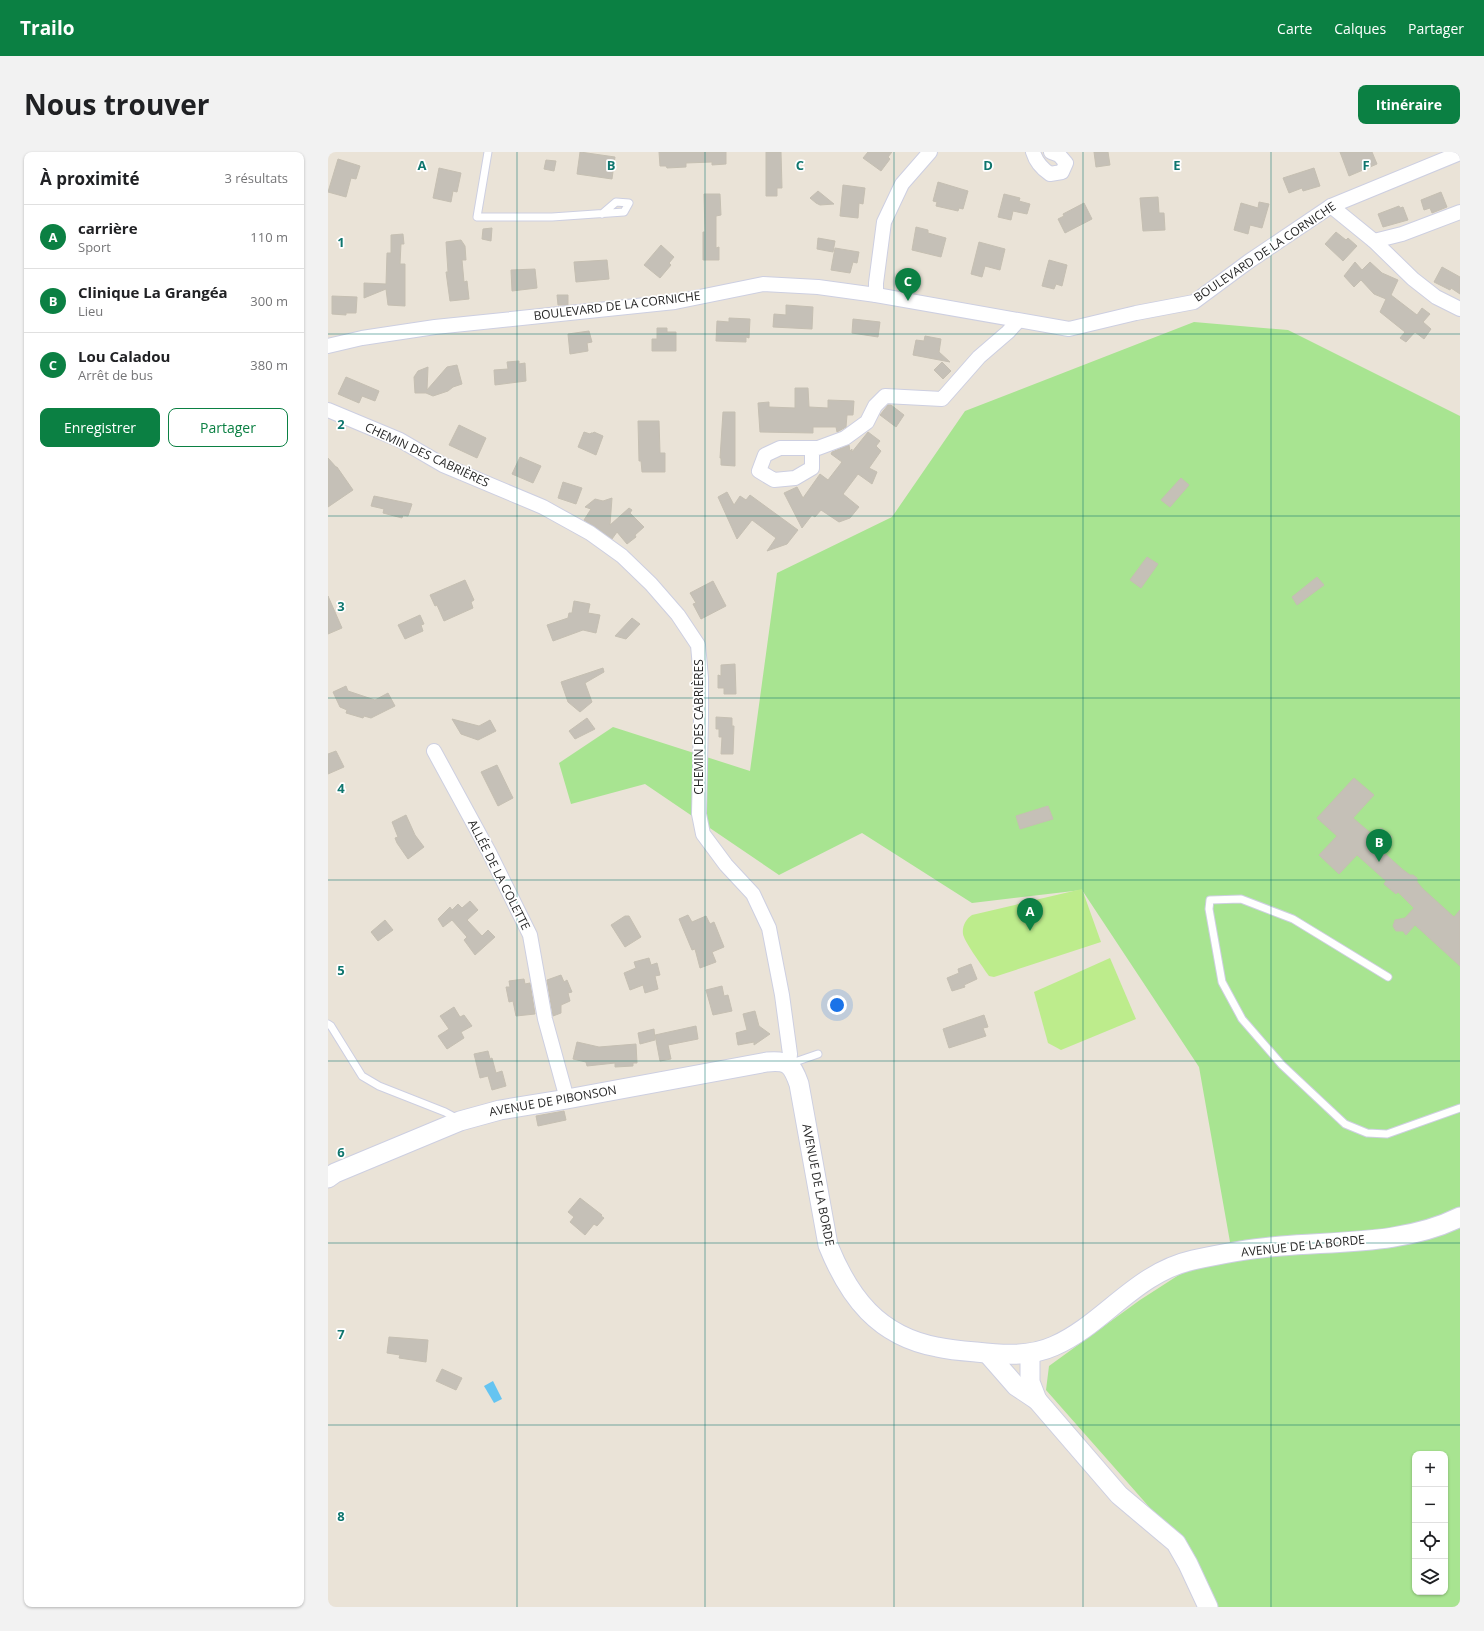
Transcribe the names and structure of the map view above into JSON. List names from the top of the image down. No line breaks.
{"streets":{"street":["BOULEVARD DE LA CORNICHE","CHEMIN DES CABRIÈRES","ALLÉE DE LA COLETTE","AVENUE DE PIBONSON","AVENUE DE LA BORDE"]},"crossings":[["CHEMIN DES CABRIÈRES","AVENUE DE PIBONSON"],["CHEMIN DES CABRIÈRES","AVENUE DE LA BORDE"],["ALLÉE DE LA COLETTE","AVENUE DE PIBONSON"],["AVENUE DE PIBONSON","AVENUE DE LA BORDE"]],"page":{"header":"Trailo","nav":["Carte","Calques","Partager"],"title":"Nous trouver","buttons":["Itinéraire",["Enregistrer","Partager"]],"heading":["À proximité","3 résultats"],"list":[{"mark":"A","name":"carrière","note":"Sport","value":"110 m"},{"mark":"B","name":"Clinique La Grangéa","note":"Lieu","value":"300 m"},{"mark":"C","name":"Lou Caladou","note":"Arrêt de bus","value":"380 m"}],"pins":["C","B","A"],"map_buttons":["+","−"]},"grid":{"columns":["A","B","C","D","E","F"],"rows":["1","2","3","4","5","6","7","8"]}}
